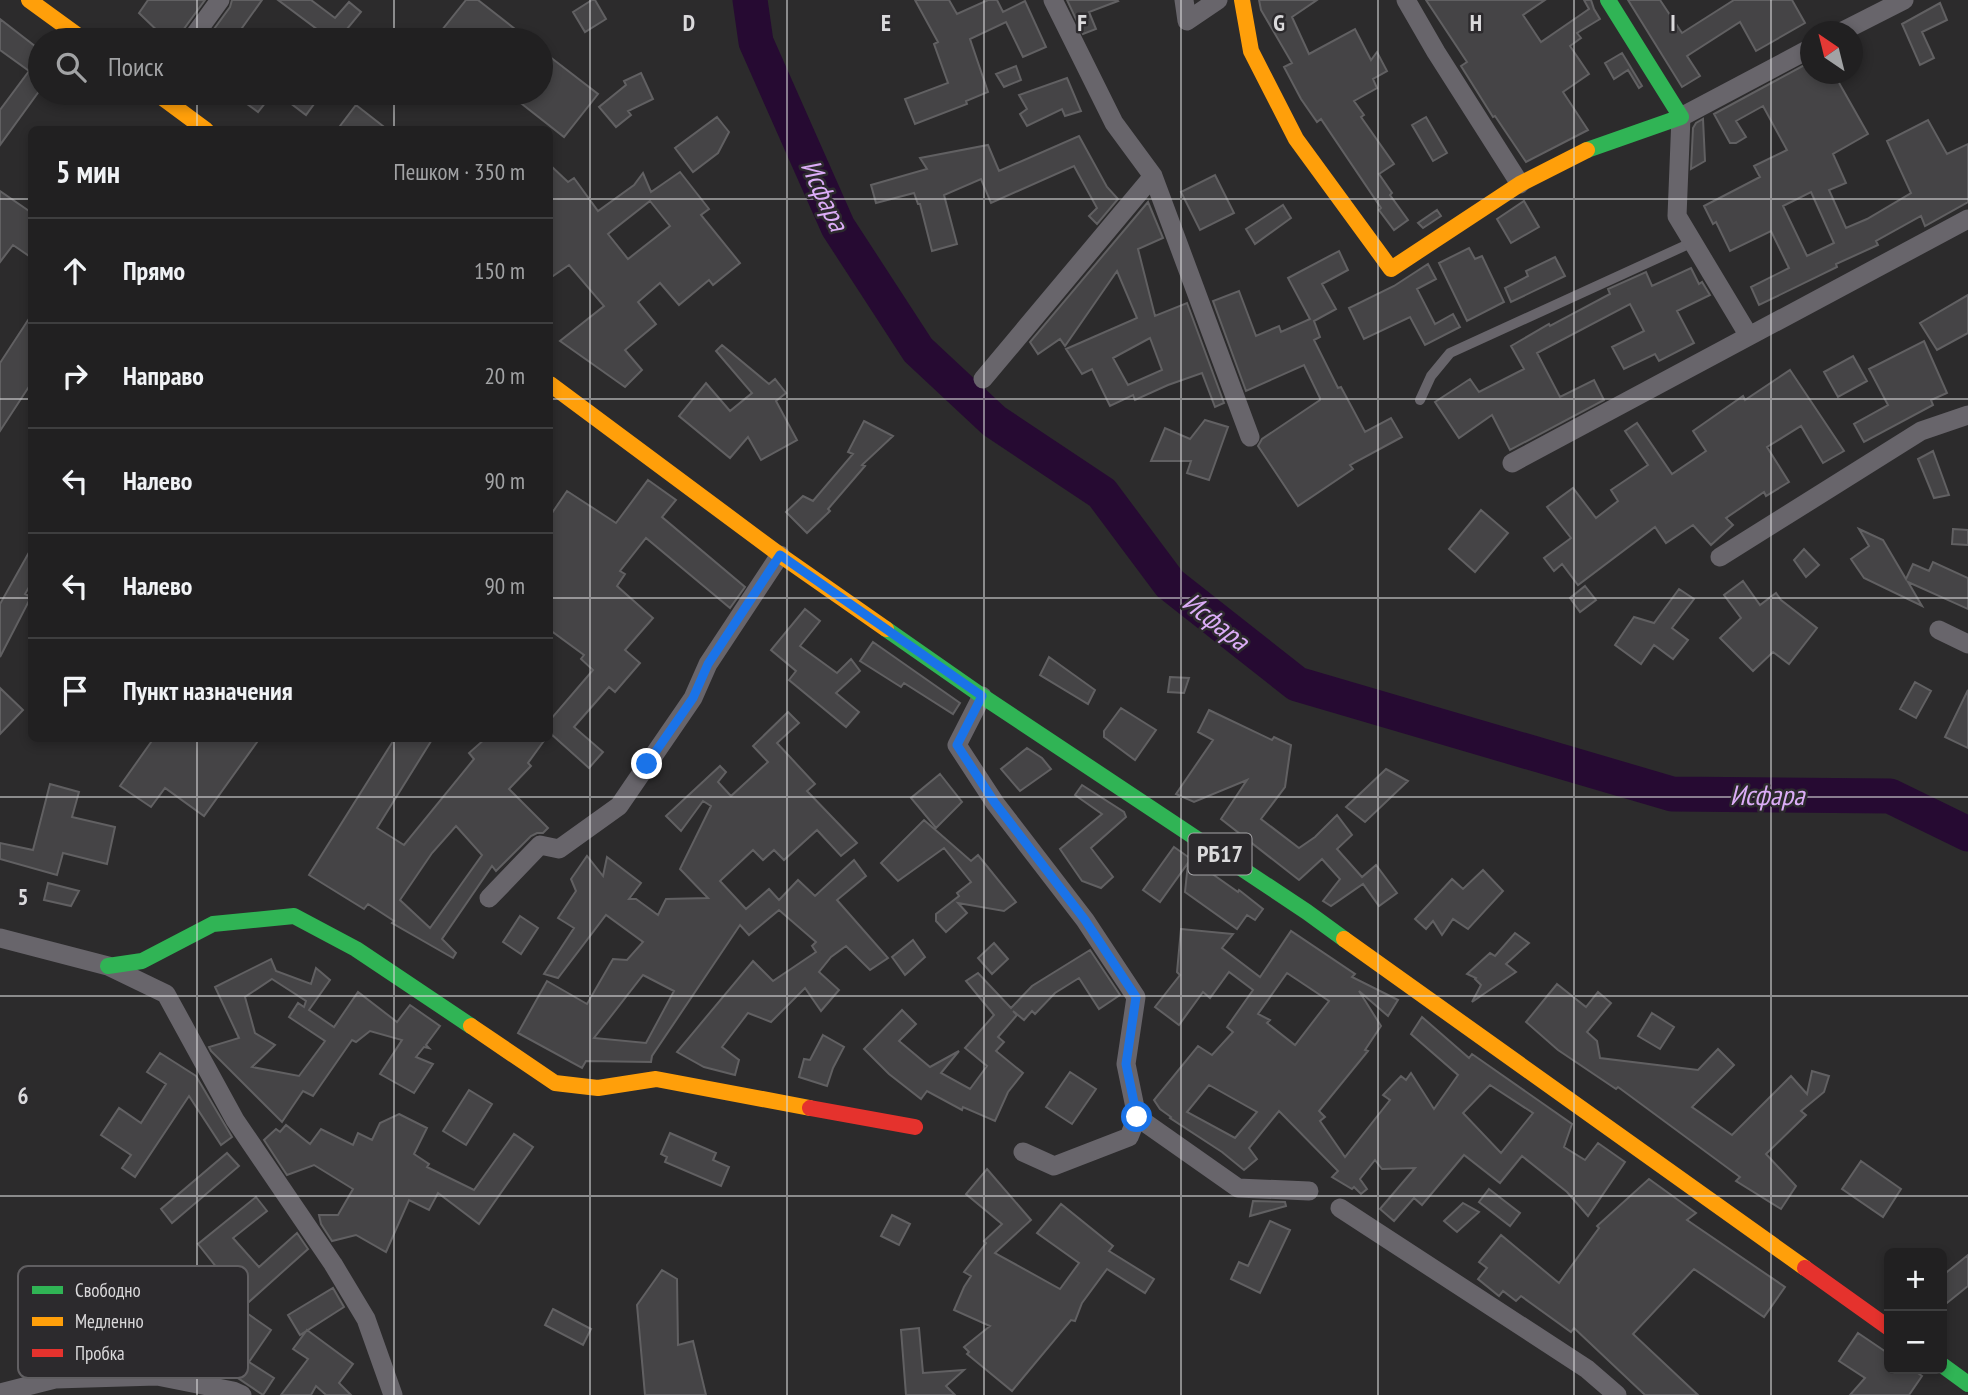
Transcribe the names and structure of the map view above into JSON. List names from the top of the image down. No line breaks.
{"streets":{"main road":["РБ17"]},"water":["Исфара"],"legend":["Свободно","Медленно","Пробка"],"north":"top left","page":{"search":"Поиск","heading":["5 мин","Пешком · 350 m"],"list":[["Прямо","150 m"],["Направо","20 m"],["Налево","90 m"],["Налево","90 m"],"Пункт назначения"],"map_buttons":["+","−"]},"grid":{"columns":["D","E","F","G","H","I"],"rows":["5","6"]}}
